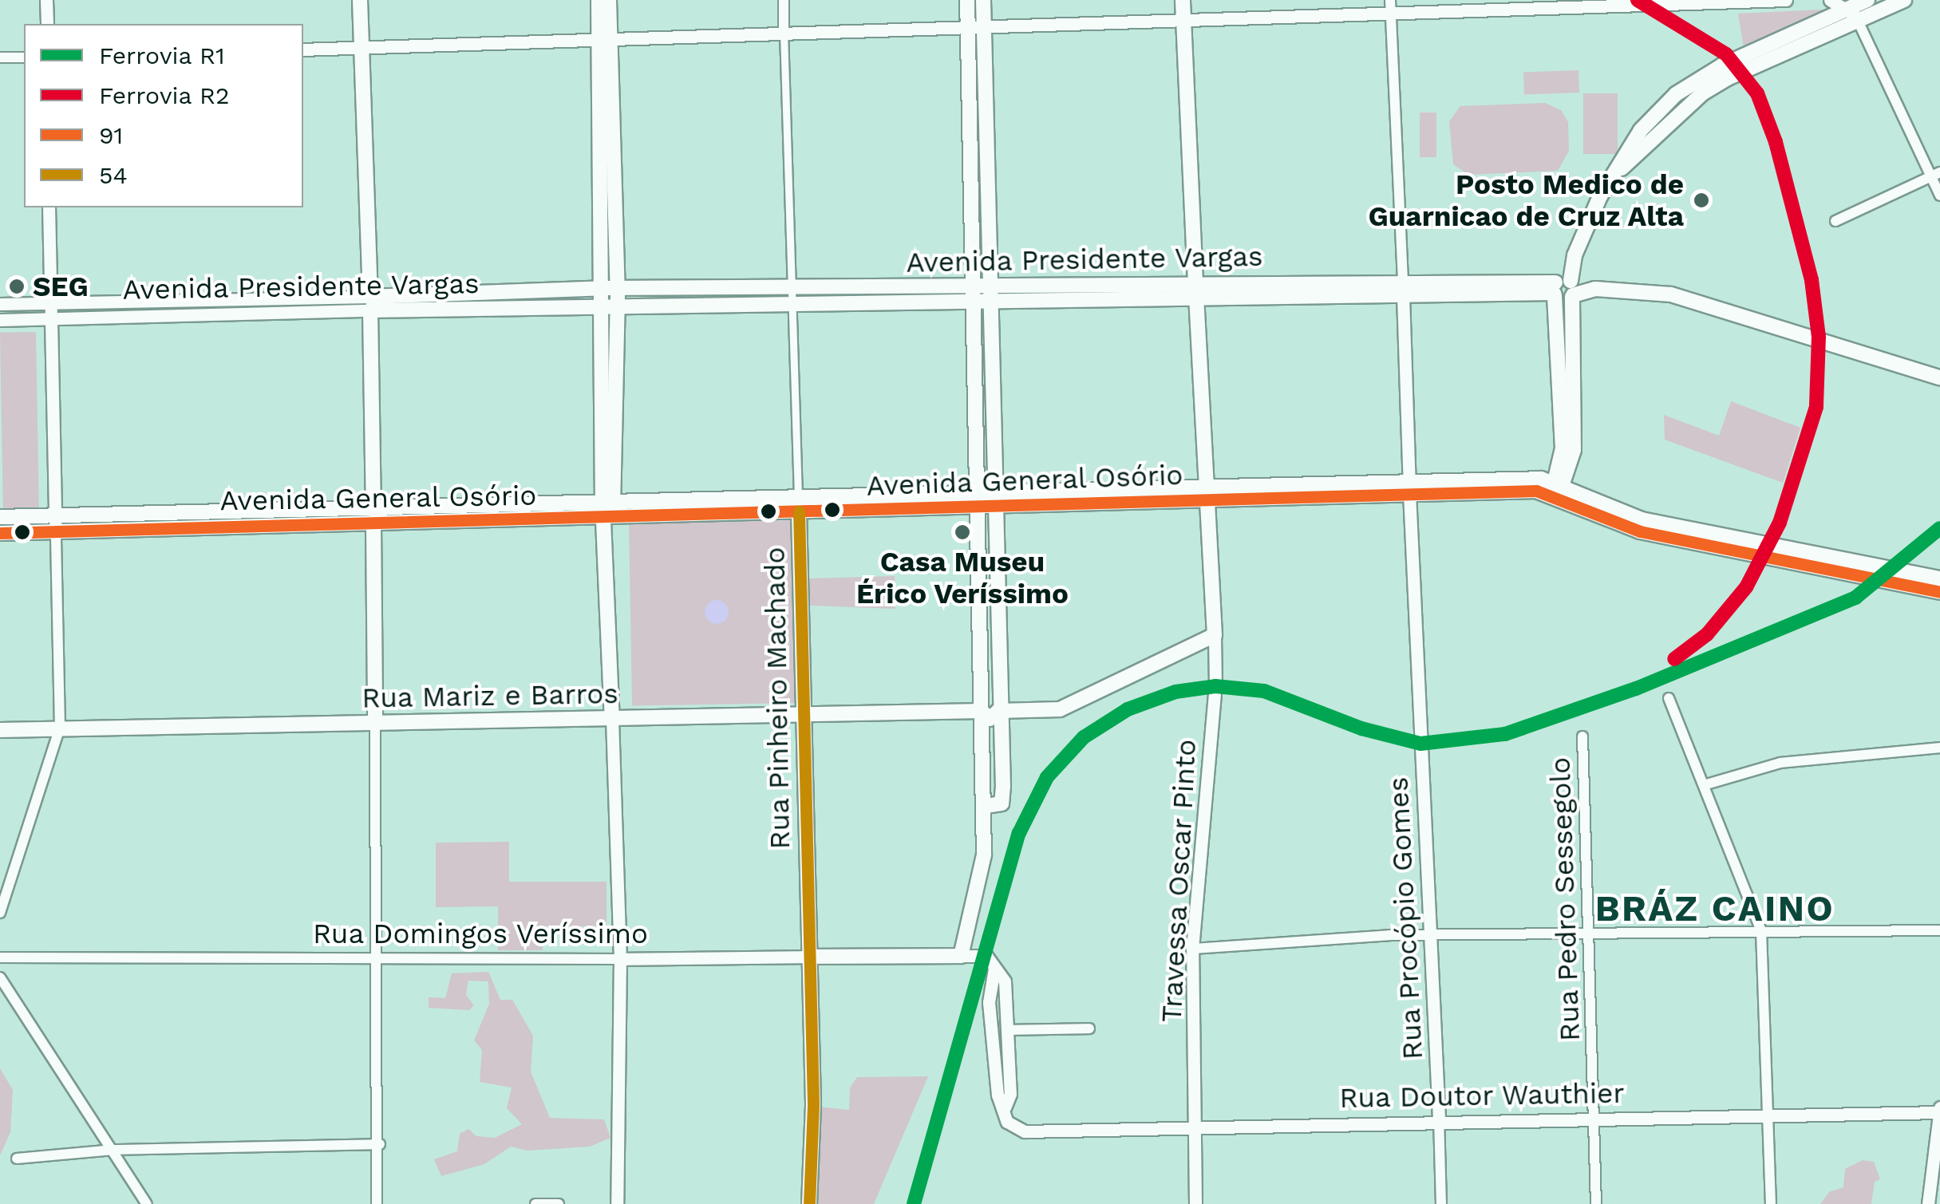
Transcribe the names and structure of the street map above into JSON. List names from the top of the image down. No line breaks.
{"streets":{"main road":["Avenida Presidente Vargas","Avenida General Osório","Rua Mariz e Barros","Rua Pinheiro Machado","Rua Domingos Veríssimo"],"street":["Travessa Oscar Pinto","Rua Pedro Sessegolo","Rua Procópio Gomes","Rua Doutor Wauthier"]},"crossings":[["Avenida Presidente Vargas","Rua Pinheiro Machado"],["Avenida Presidente Vargas","Rua Procópio Gomes"],["Avenida General Osório","Rua Pinheiro Machado"],["Avenida General Osório","Rua Procópio Gomes"],["Rua Mariz e Barros","Rua Pinheiro Machado"],["Rua Mariz e Barros","Travessa Oscar Pinto"],["Rua Pinheiro Machado","Rua Domingos Veríssimo"],["Travessa Oscar Pinto","Rua Doutor Wauthier"],["Rua Pedro Sessegolo","Rua Doutor Wauthier"],["Rua Procópio Gomes","Rua Doutor Wauthier"]],"districts":["BRÁZ CAINO"],"places":["Posto Medico de Guarnicao de Cruz Alta","SEG","Casa Museu Érico Veríssimo"],"lines":["rail line R2","transit line 91","transit line 54","rail line R1"],"legend":["Ferrovia R1","Ferrovia R2","91","54"]}
